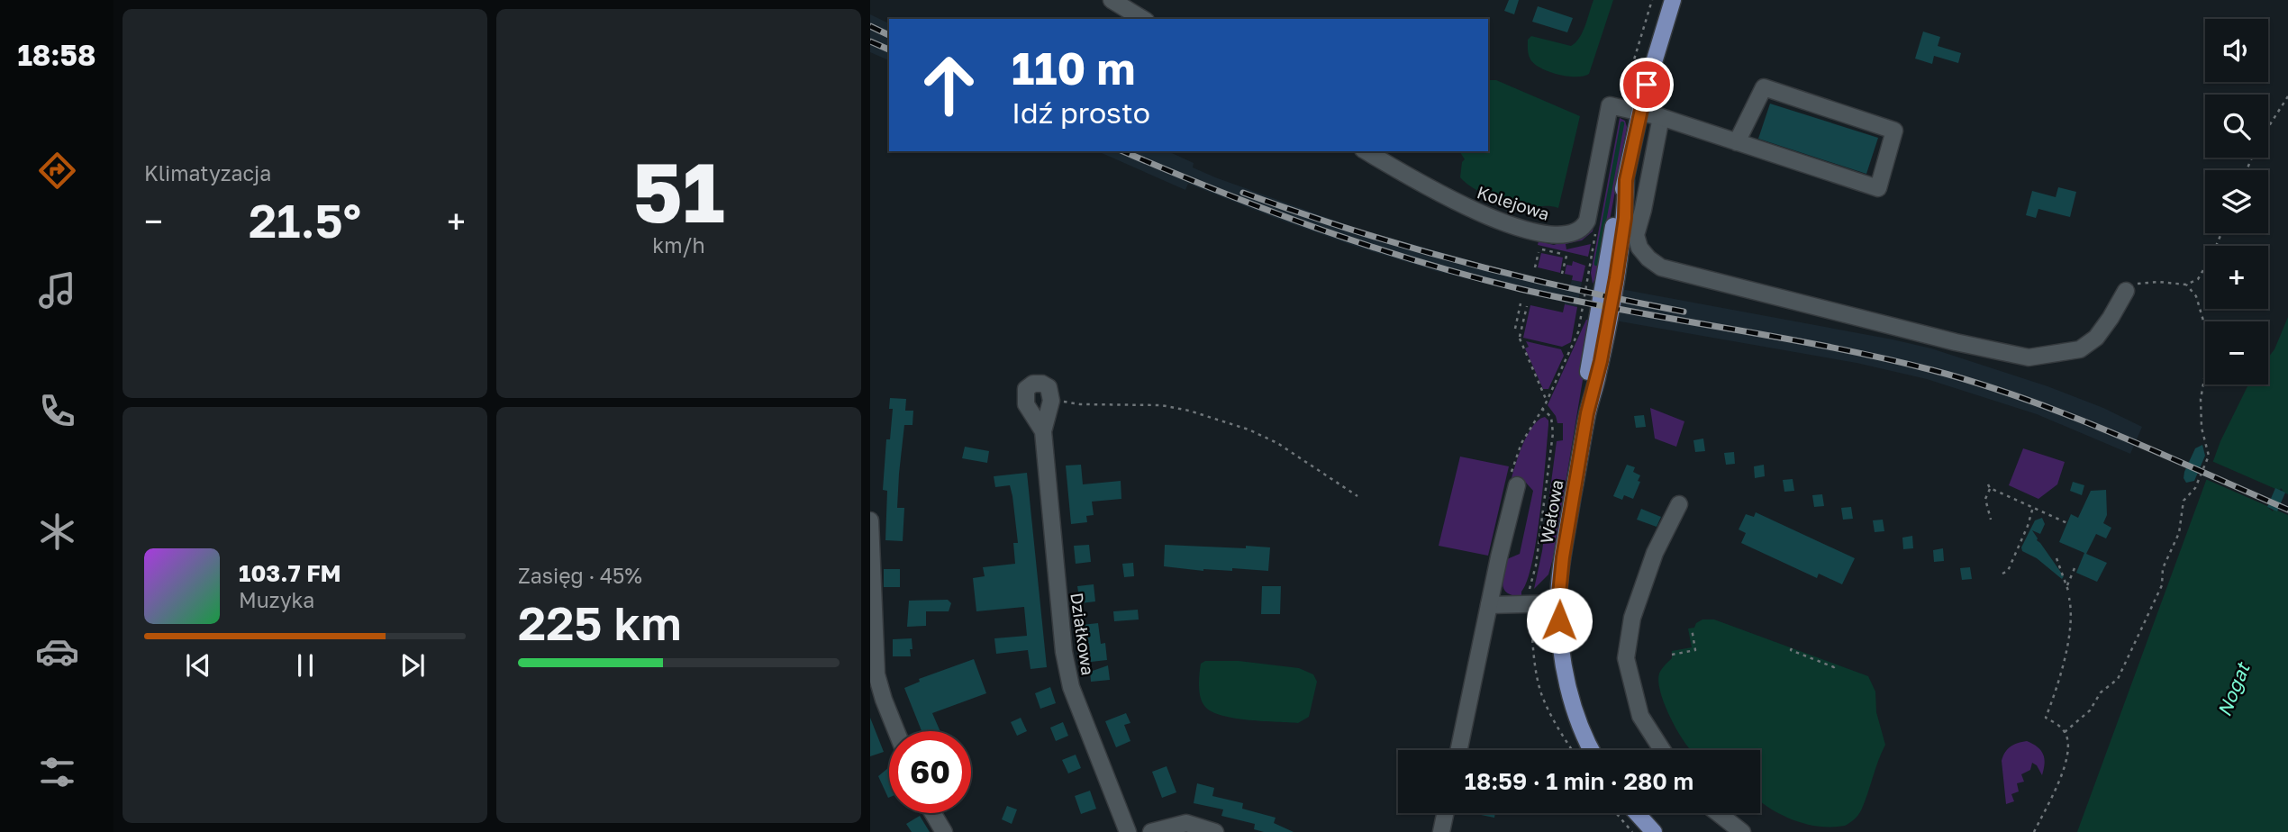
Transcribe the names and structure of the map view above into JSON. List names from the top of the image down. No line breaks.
{"streets":{"main road":["Wałowa"],"street":["Kolejowa","Działkowa"]},"crossings":[["Kolejowa","Wałowa"]],"water":["Nogat"],"page":{"tabs":"18:58","tile":["Klimatyzacja",["51","km/h"],["Zasięg · 45%","225 km"]],"map_buttons":["+","−"],"turn":["110 m","Idź prosto"],"heat":["−","21.5°","+"],"song":["103.7 FM","Muzyka"],"limit":"60","trip":"18:59 · 1 min · 280 m"}}
